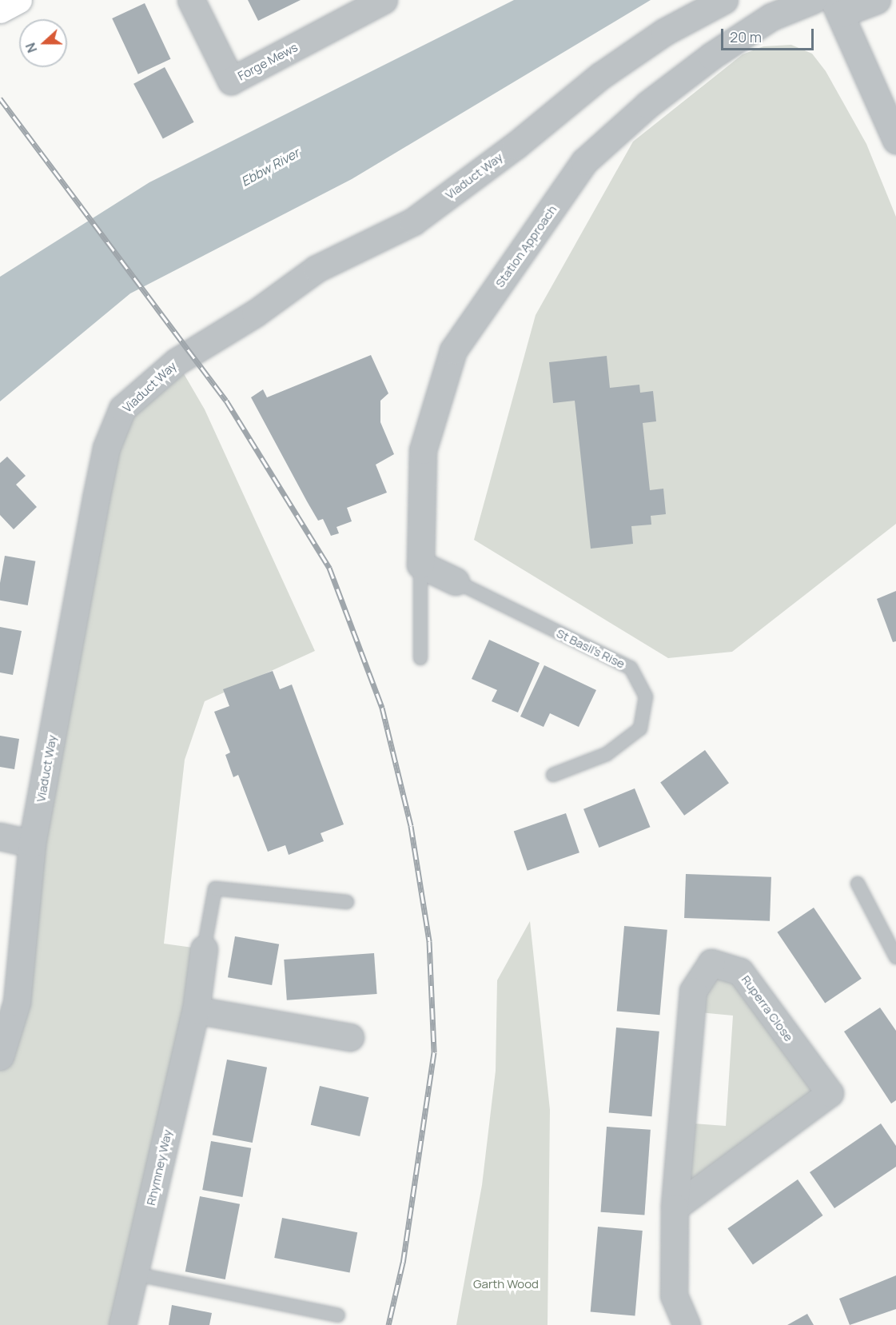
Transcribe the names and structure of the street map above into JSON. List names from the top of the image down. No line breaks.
{"streets":{"street":["Forge Mews","Viaduct Way","Station Approach","Ruperra Close","Rhymney Way"],"lane":["St Basil's Rise"]},"water":["Ebbw River"],"parks":["Garth Wood"],"scale_bar":"20 m","north":"left"}
